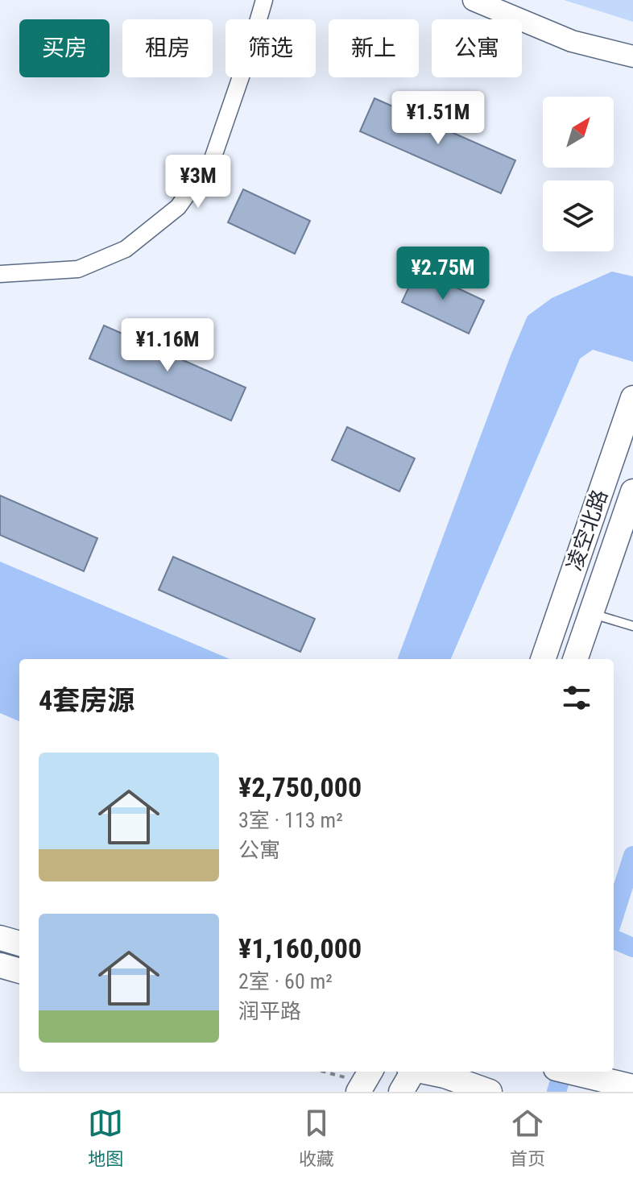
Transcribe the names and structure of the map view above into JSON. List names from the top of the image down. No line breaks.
{"streets":{"main road":["凌空北路"]},"north":"top right","page":{"chip":["买房","租房","筛选","新上","公寓"],"price":["¥1.51M","¥3M","¥2.75M","¥1.16M"],"heading":"4套房源","list":[{"name":"¥2,750,000","note":"3室 · 113 m² · 公寓"},{"name":"¥1,160,000","note":"2室 · 60 m² · 润平路"}],"tabs":["地图","收藏","首页"]}}
